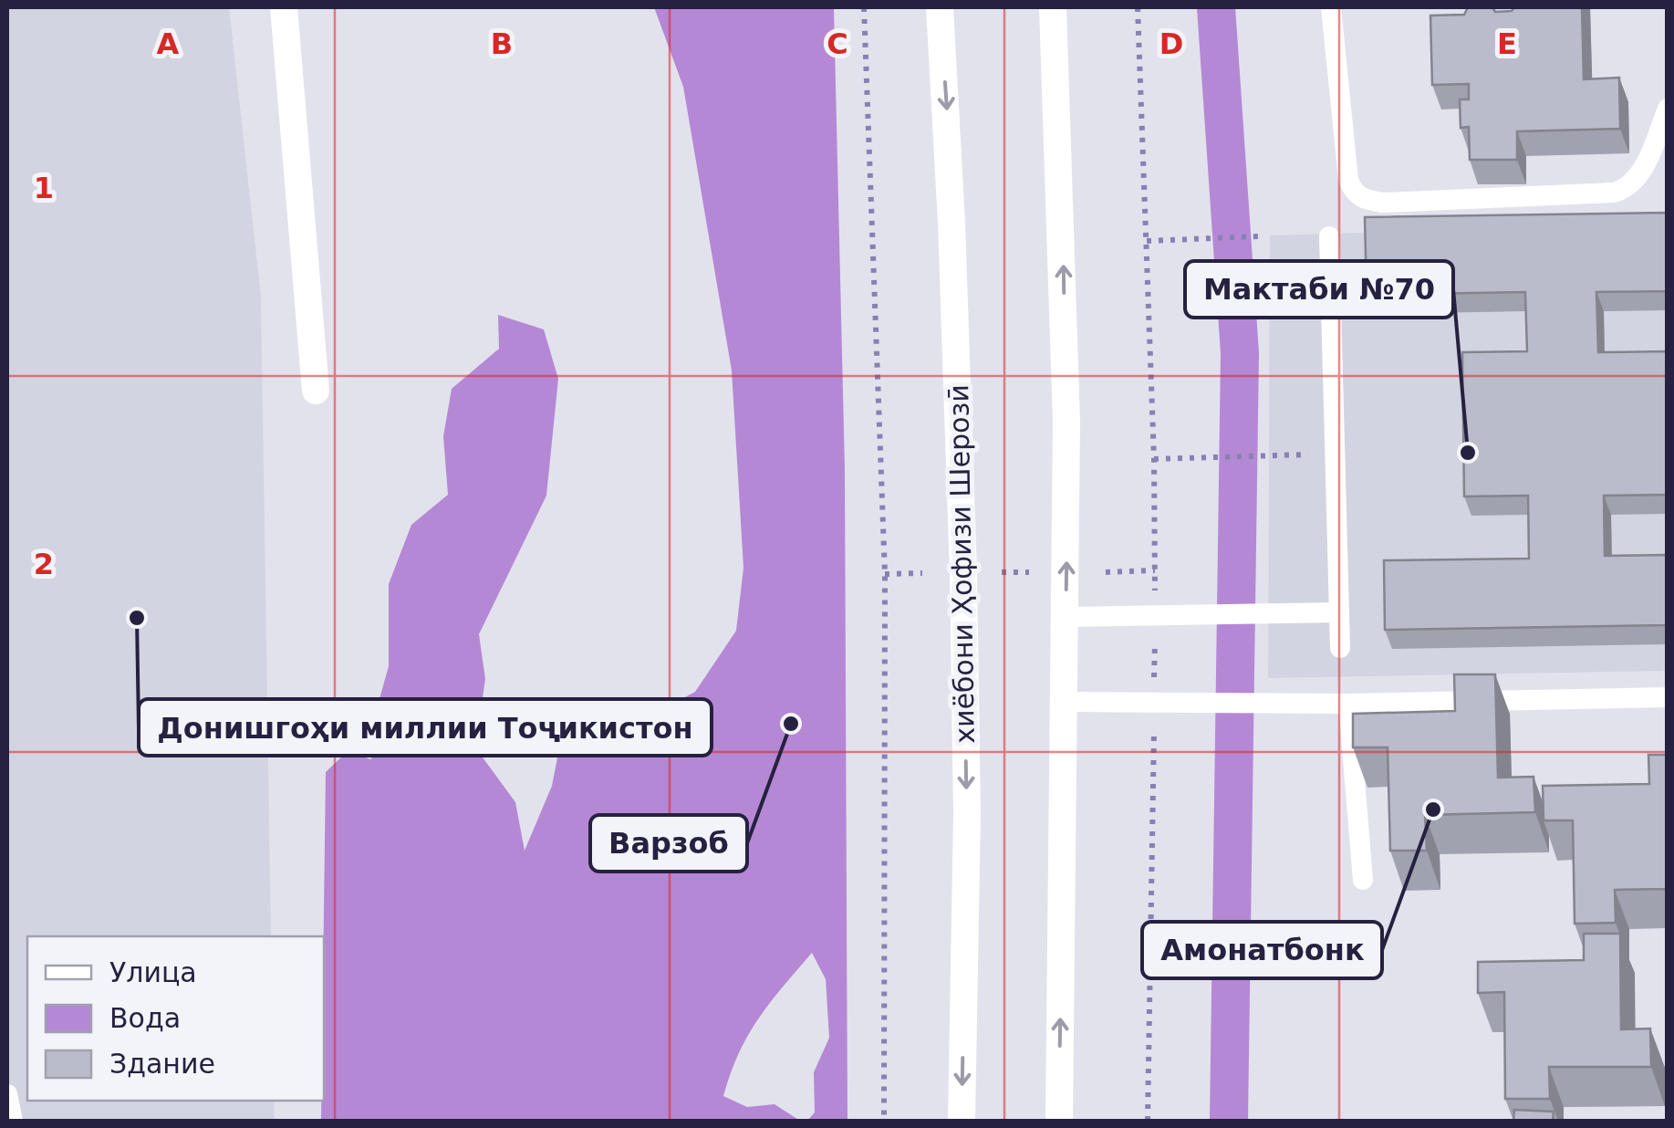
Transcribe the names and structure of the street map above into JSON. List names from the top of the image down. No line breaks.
{"streets":{"main road":["хиёбони Ҳофизи Шерозӣ"]},"places":["Мактаби №70","Донишгоҳи миллии Тоҷикистон","Варзоб","Амонатбонк"],"legend":["Улица","Вода","Здание"],"grid":{"columns":["A","B","C","D","E"],"rows":["1","2"]}}
